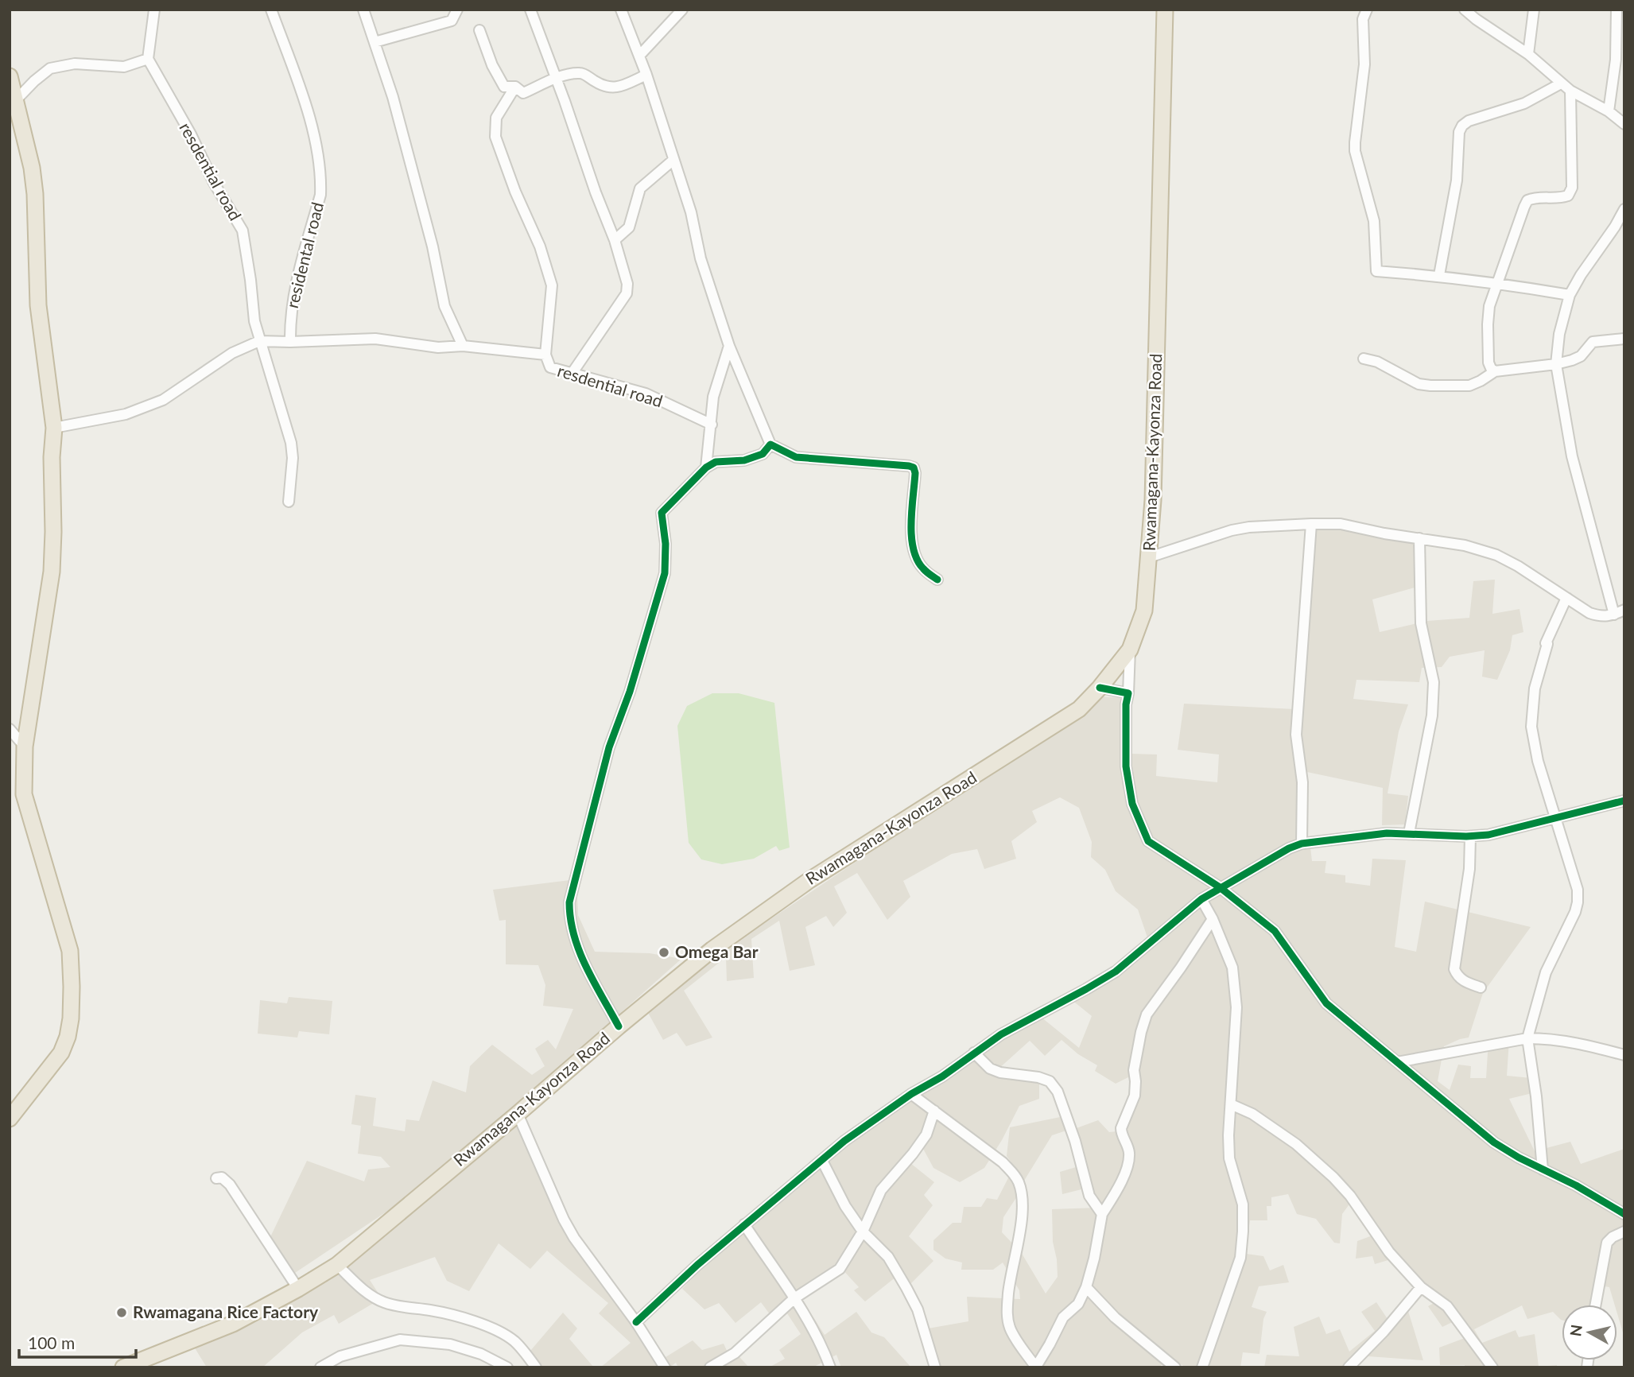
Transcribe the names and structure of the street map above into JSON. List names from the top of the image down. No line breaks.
{"streets":{"highway":["Rwamagana-Kayonza Road"],"street":["resdential road","residental road"]},"crossings":[["resdential road","residental road"]],"places":["Omega Bar","Rwamagana Rice Factory"],"scale_bar":"100 m","north":"left"}
